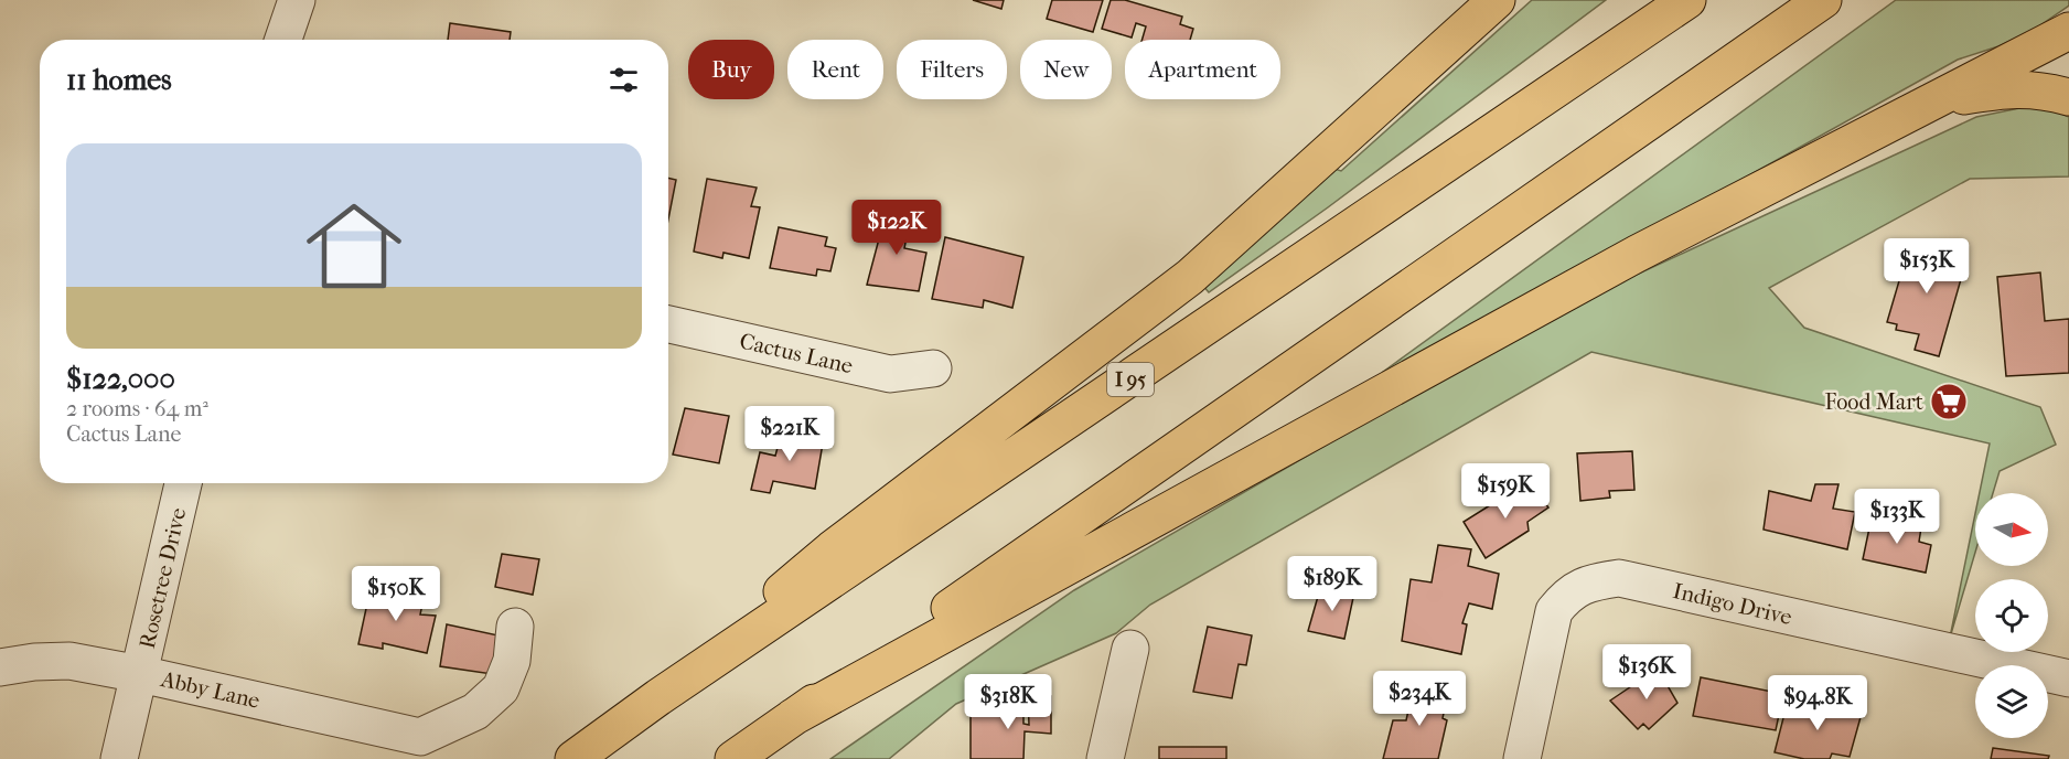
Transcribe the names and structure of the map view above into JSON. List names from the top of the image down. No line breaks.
{"streets":{"highway":["I 95"],"street":["Cactus Lane","Rosetree Drive","Indigo Drive","Abby Lane"]},"crossings":[["Rosetree Drive","Abby Lane"]],"places":{"supermarket":["Food Mart"]},"north":"right","page":{"chip":["Buy","Rent","Filters","New","Apartment"],"heading":"11 homes","list":[{"name":"$122,000","note":"2 rooms · 64 m² · Cactus Lane"}],"price":["$122K","$153K","$221K","$159K","$133K","$189K","$150K","$136K","$234K","$318K","$94.8K"]}}
